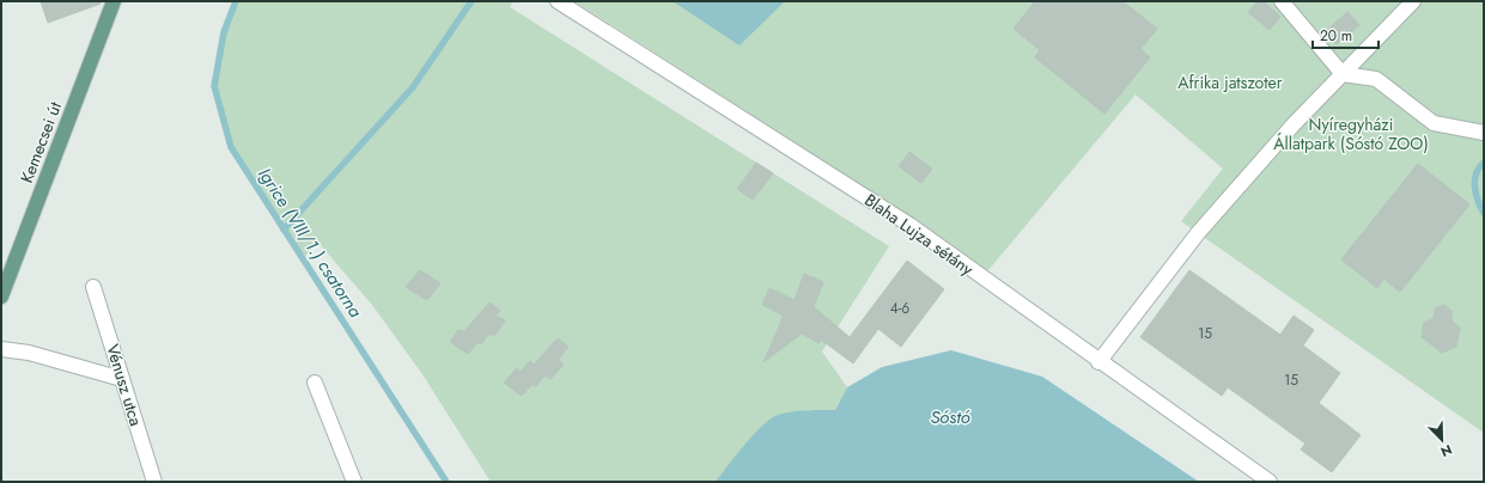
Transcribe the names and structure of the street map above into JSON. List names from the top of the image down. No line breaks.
{"streets":{"main road":["Kemecsei út"],"street":["Blaha Lujza sétány","Vénusz utca"]},"water":["Igrice (VIII/1.) csatorna","Sóstó"],"parks":["Afrika jatszoter","Nyíregyházi Állatpark (Sóstó ZOO)"],"house_numbers":["4-6","15","15"],"scale_bar":"20 m","north":"bottom right"}
